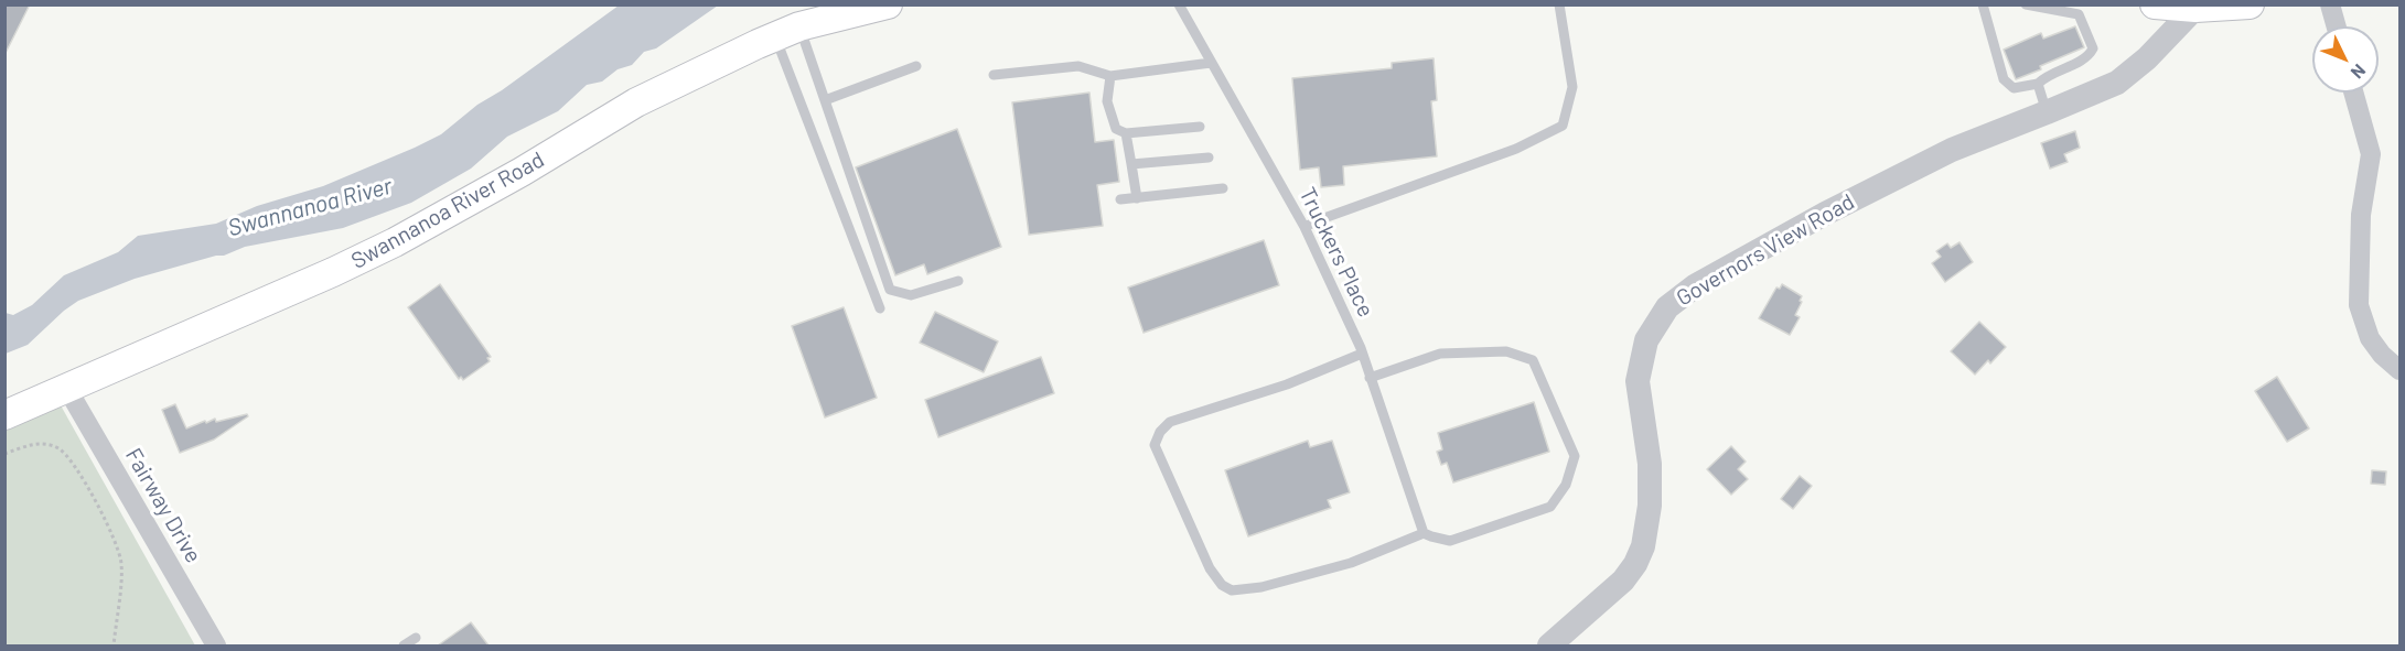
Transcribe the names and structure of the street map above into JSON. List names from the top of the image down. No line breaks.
{"streets":{"main road":["Swannanoa River Road"],"street":["Governors View Road","Fairway Drive"],"lane":["Truckers Place"]},"crossings":[["Swannanoa River Road","Fairway Drive"]],"water":["Swannanoa River"],"north":"bottom right"}
